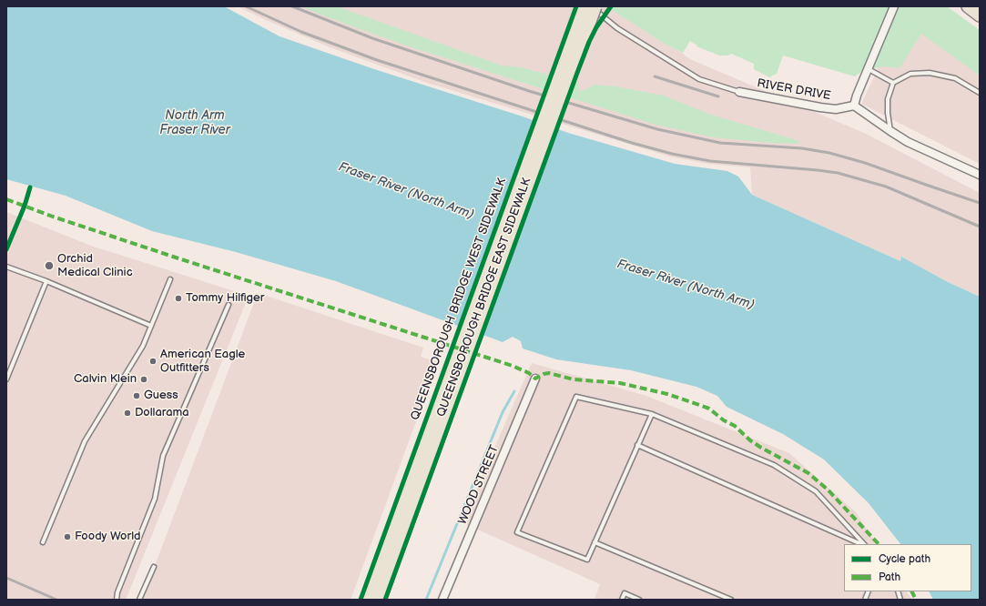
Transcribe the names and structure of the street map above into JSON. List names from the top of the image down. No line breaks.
{"streets":{"street":["RIVER DRIVE","WOOD STREET"],"cycle path":["QUEENSBOROUGH BRIDGE EAST SIDEWALK"]},"water":["North Arm Fraser River","Fraser River (North Arm)"],"places":["Orchid Medical Clinic","Tommy Hilfiger","American Eagle Outfitters","Calvin Klein","Guess","Dollarama","Foody World"],"legend":["Cycle path","Path"]}
